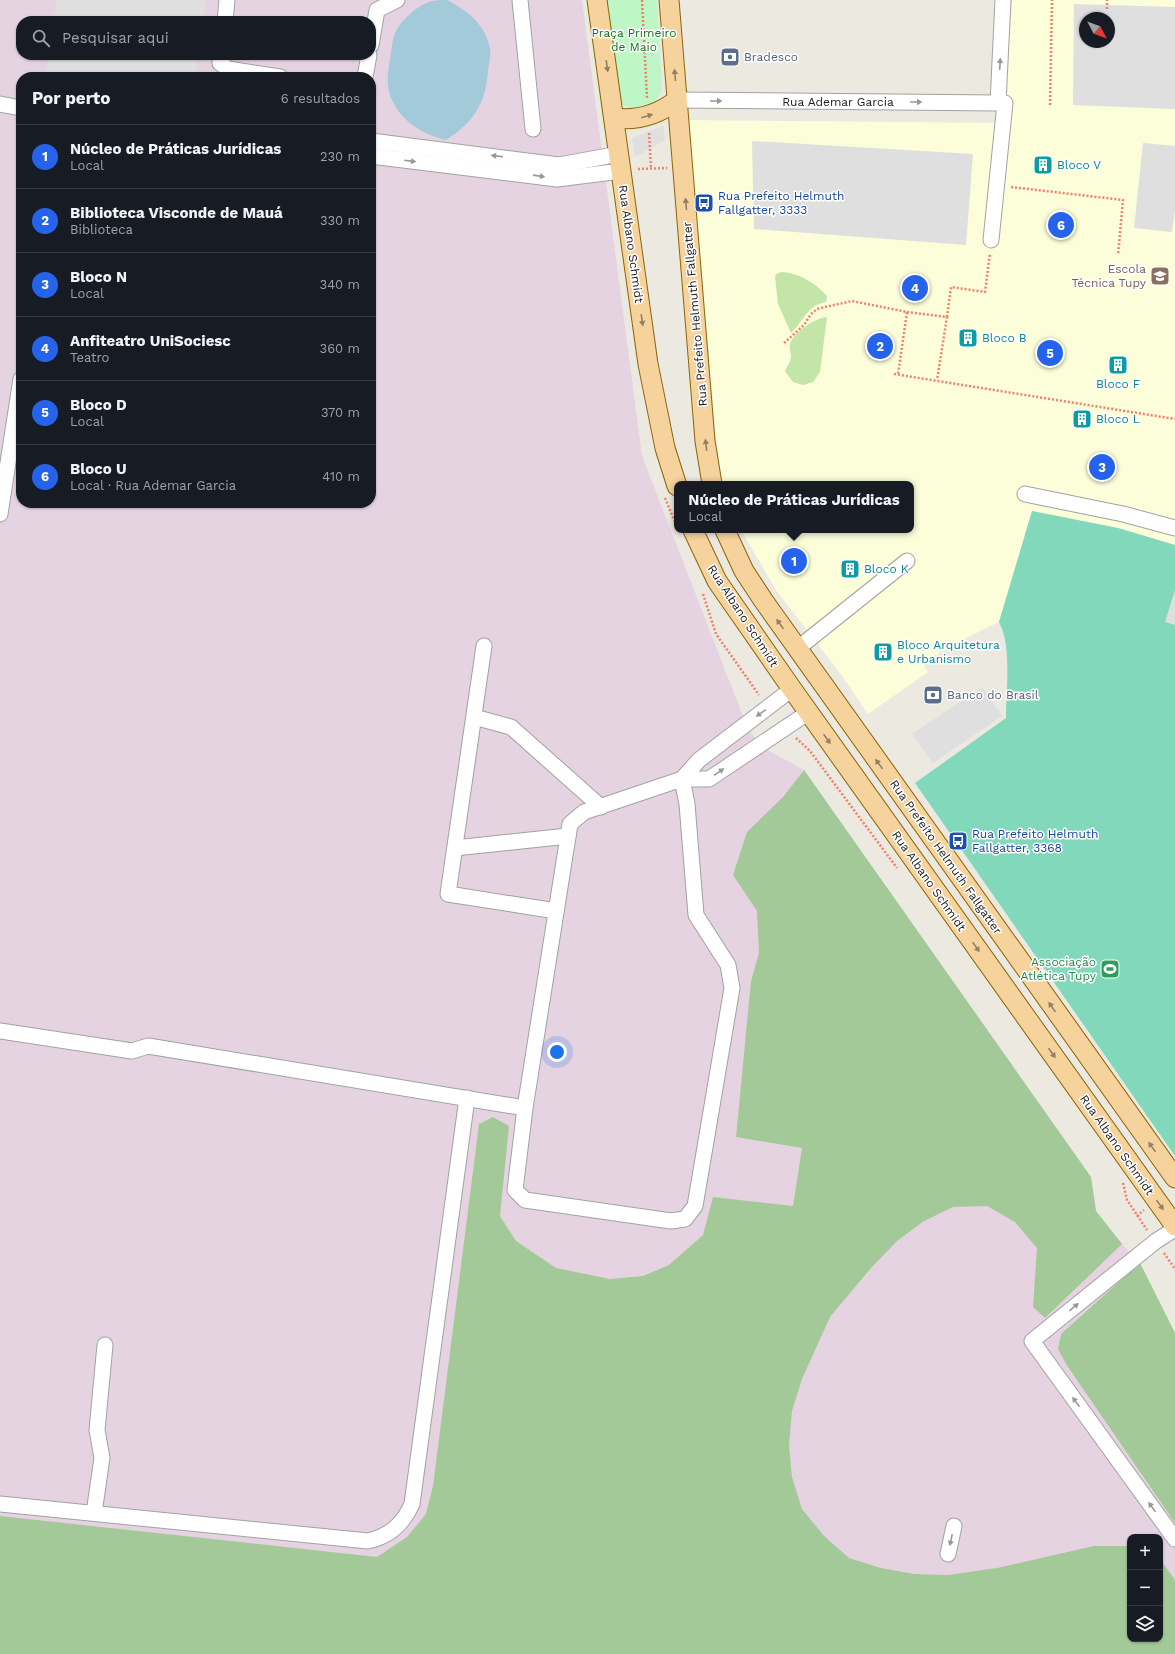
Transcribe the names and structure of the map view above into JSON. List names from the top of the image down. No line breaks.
{"streets":{"main road":["Rua Albano Schmidt","Rua Prefeito Helmuth Fallgatter"],"street":["Rua Ademar Garcia"]},"crossings":[["Rua Ademar Garcia","Rua Prefeito Helmuth Fallgatter"]],"one_way":["Rua Ademar Garcia","Rua Albano Schmidt","Rua Prefeito Helmuth Fallgatter"],"parks":["Praça Primeiro de Maio"],"places":{"bank":["Bradesco","Banco do Brasil"],"building":["Bloco V","Bloco B","Bloco F","Bloco L","Bloco K","Bloco Arquitetura e Urbanismo"],"bus stop":["Rua Prefeito Helmuth Fallgatter, 3333","Rua Prefeito Helmuth Fallgatter, 3368"],"school or university":["Escola Técnica Tupy"],"sports":["Associação Atlética Tupy"]},"north":"bottom right","page":{"search":"Pesquisar aqui","heading":["Por perto","6 resultados"],"list":[{"mark":"1","name":"Núcleo de Práticas Jurídicas","note":"Local","value":"230 m"},{"mark":"2","name":"Biblioteca Visconde de Mauá","note":"Biblioteca","value":"330 m"},{"mark":"3","name":"Bloco N","note":"Local","value":"340 m"},{"mark":"4","name":"Anfiteatro UniSociesc","note":"Teatro","value":"360 m"},{"mark":"5","name":"Bloco D","note":"Local","value":"370 m"},{"mark":"6","name":"Bloco U","note":"Local · Rua Ademar Garcia","value":"410 m"}],"pins":["6","4","2","5","3","1"],"popup":["Núcleo de Práticas Jurídicas","Local"],"map_buttons":["+","−"]}}
